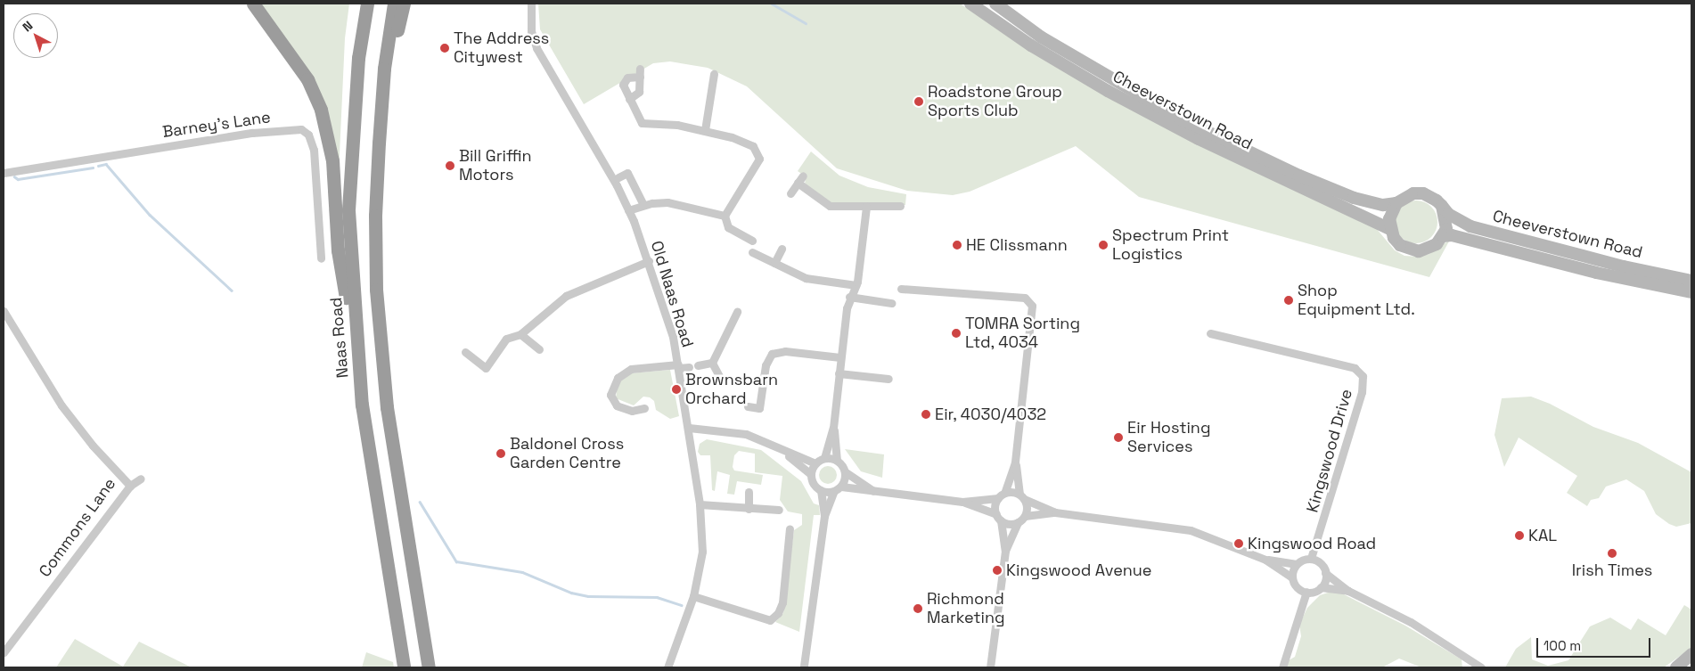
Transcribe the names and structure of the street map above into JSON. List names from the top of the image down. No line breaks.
{"streets":{"highway":["Naas Road"],"main road":["Cheeverstown Road"],"street":["Barney's Lane","Old Naas Road","Kingswood Drive","Commons Lane"]},"places":["The Address Citywest","Roadstone Group Sports Club","Bill Griffin Motors","HE Clissmann","Spectrum Print Logistics","Shop Equipment Ltd.","TOMRA Sorting Ltd, 4034","Brownsbarn Orchard","Eir, 4030/4032","Eir Hosting Services","Baldonel Cross Garden Centre","KAL","Kingswood Road","Irish Times","Kingswood Avenue","Richmond Marketing"],"scale_bar":"100 m","north":"top left"}
